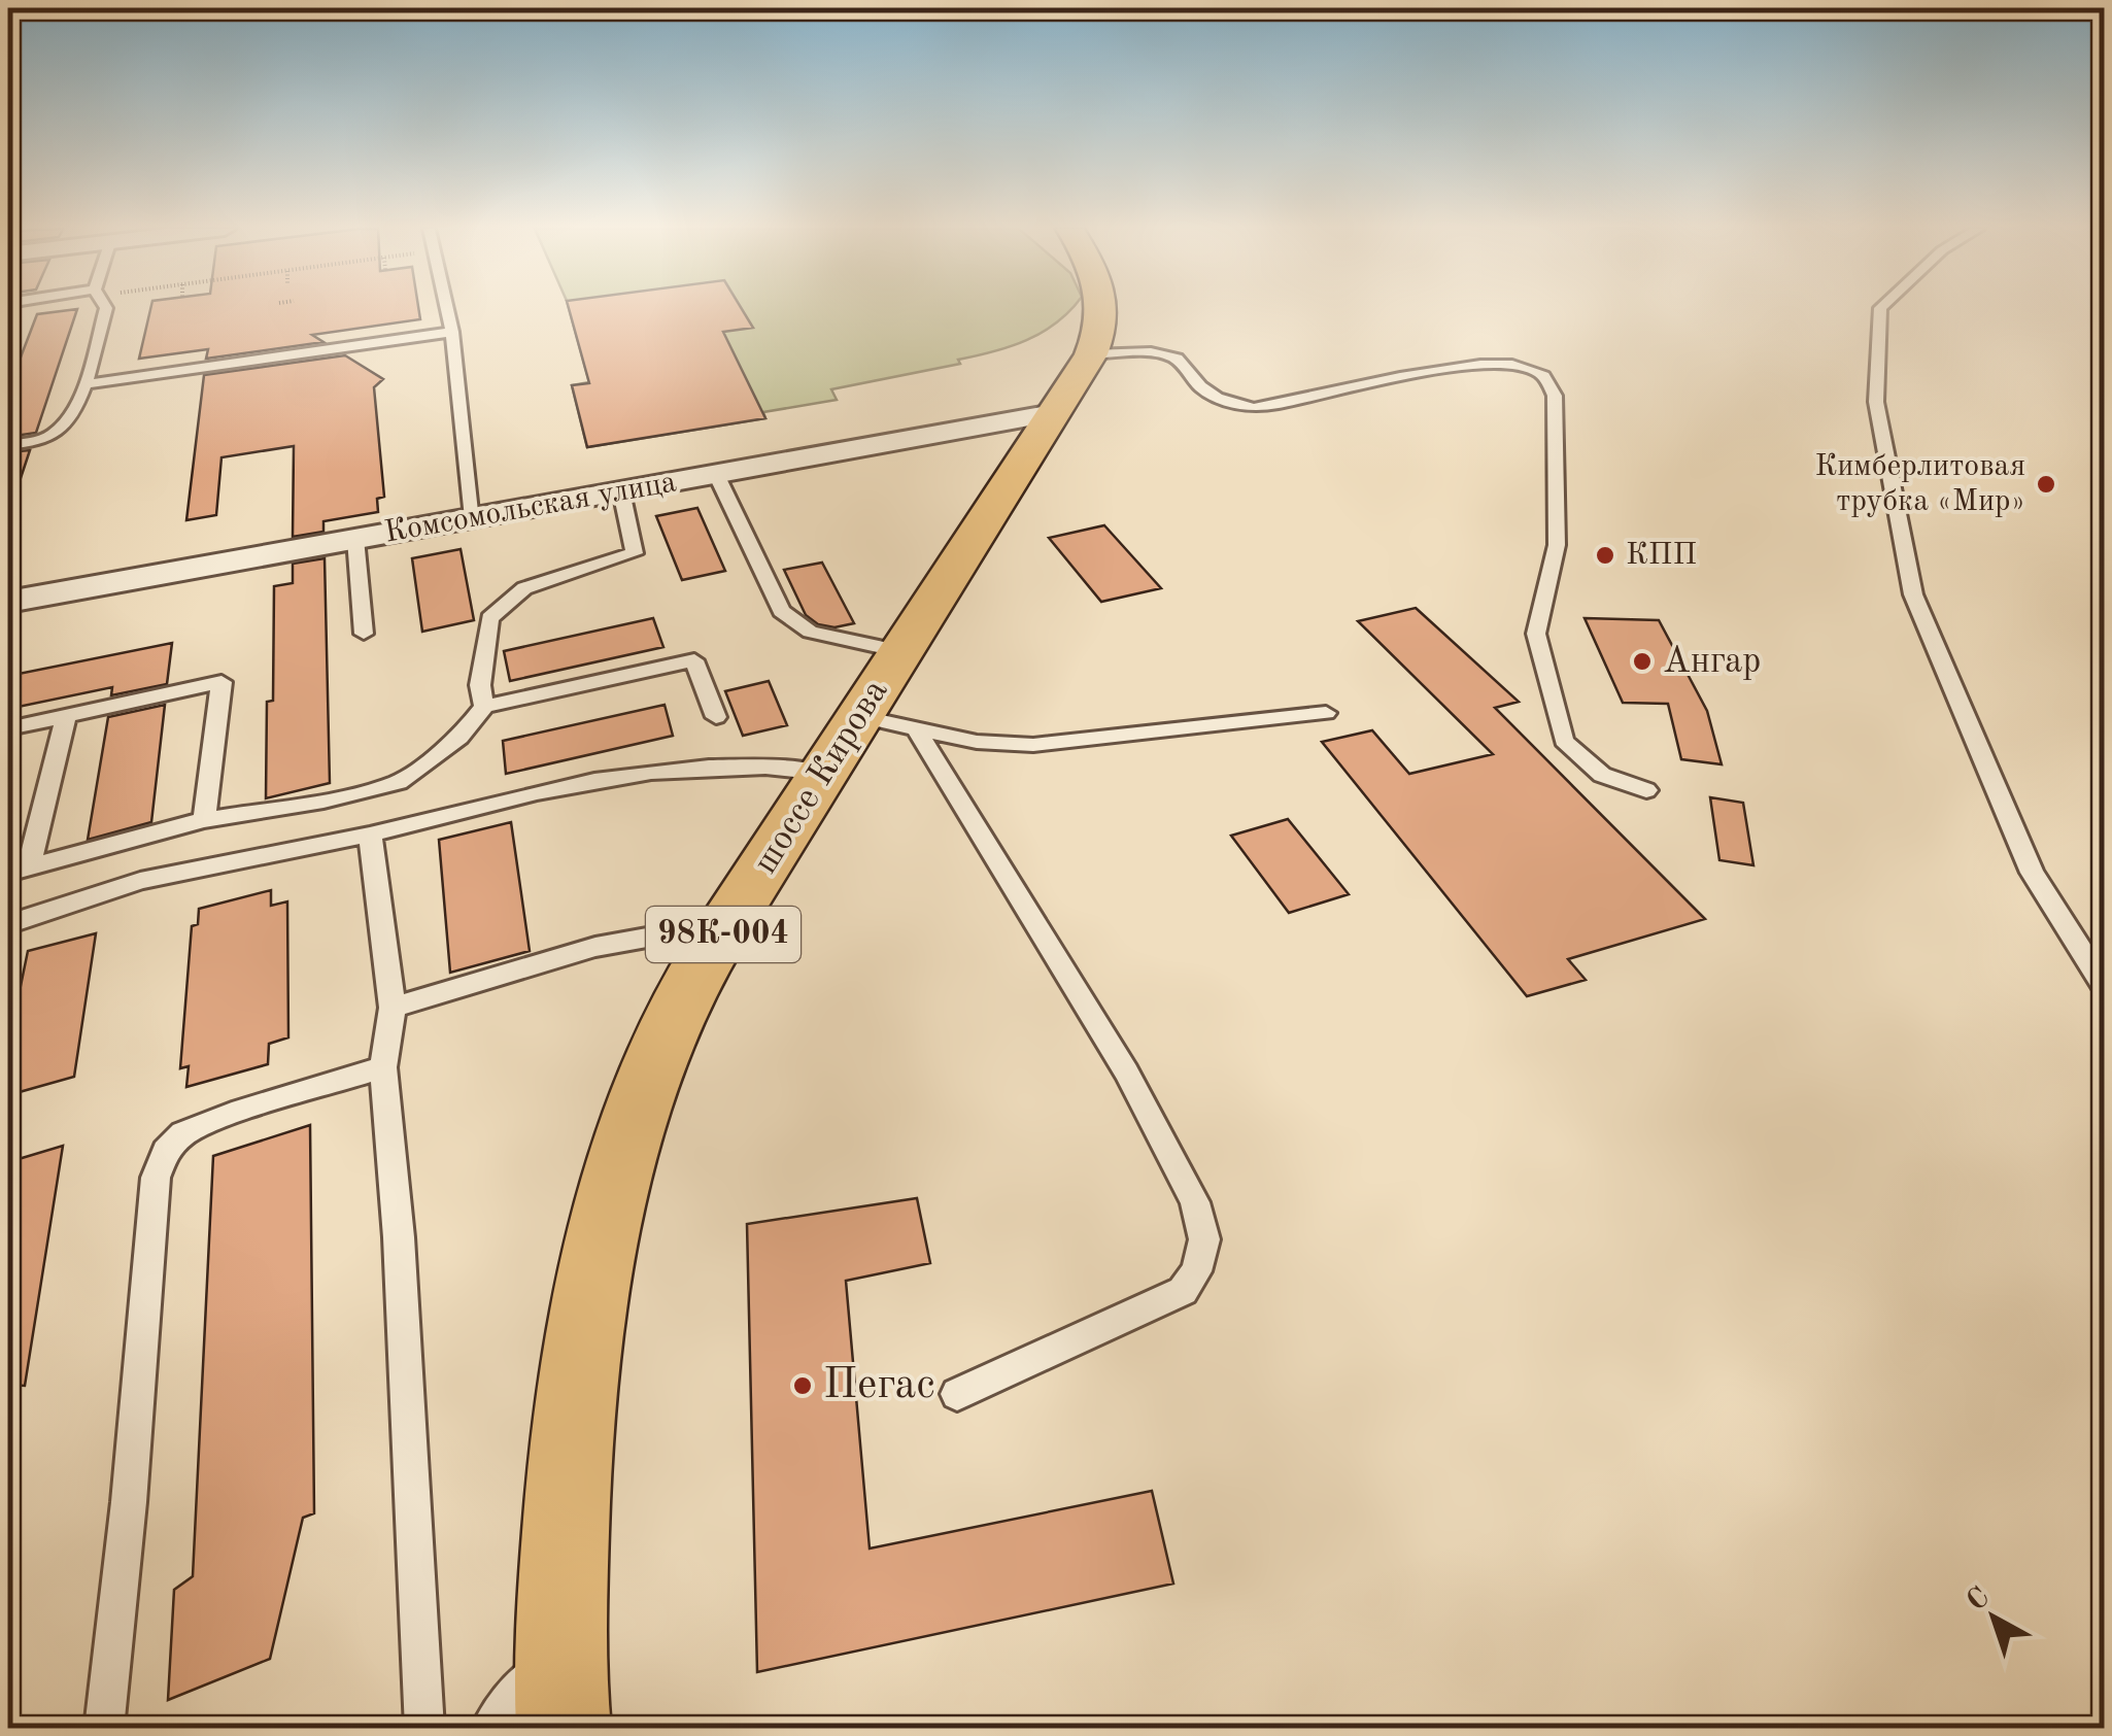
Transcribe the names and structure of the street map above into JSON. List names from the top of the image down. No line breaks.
{"streets":{"main road":["шоссе Кирова","98К-004"],"street":["Комсомольская улица"]},"crossings":[["Комсомольская улица","шоссе Кирова"]],"places":["Кимберлитовая трубка «Мир»","КПП","Ангар","Пегас"],"north":"top left"}
